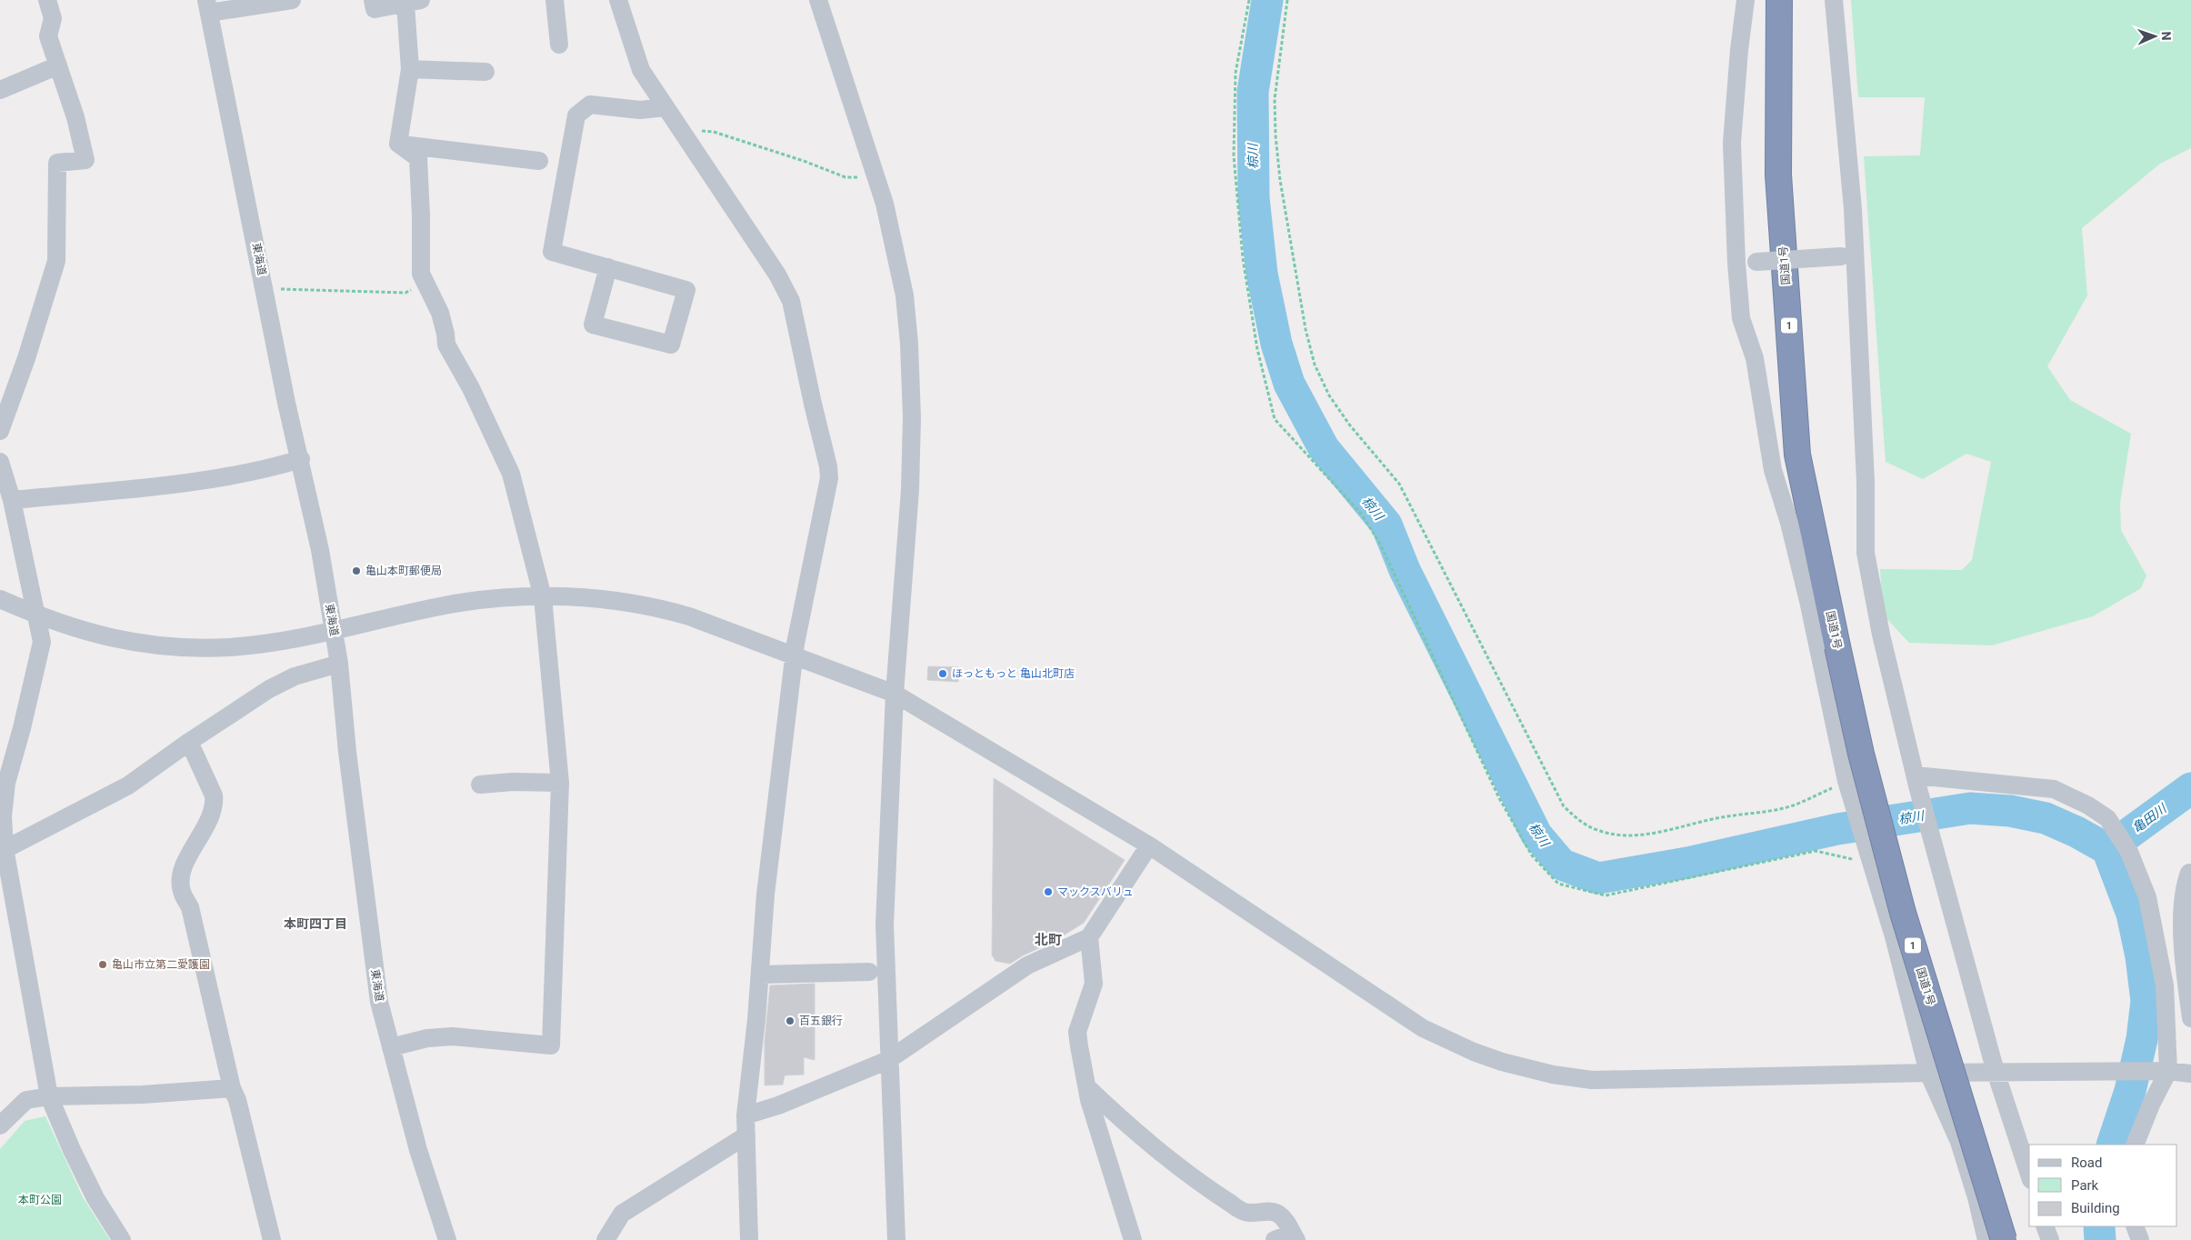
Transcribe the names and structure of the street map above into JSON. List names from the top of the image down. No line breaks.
{"streets":{"highway":["国道1号","1"],"street":["東海道"]},"districts":["本町四丁目","北町"],"water":["椋川","亀田川"],"parks":["本町公園"],"places":["亀山本町郵便局","ほっともっと 亀山北町店","マックスバリュ","亀山市立第二愛護園","百五銀行"],"legend":["Road","Park","Building"],"north":"right"}
